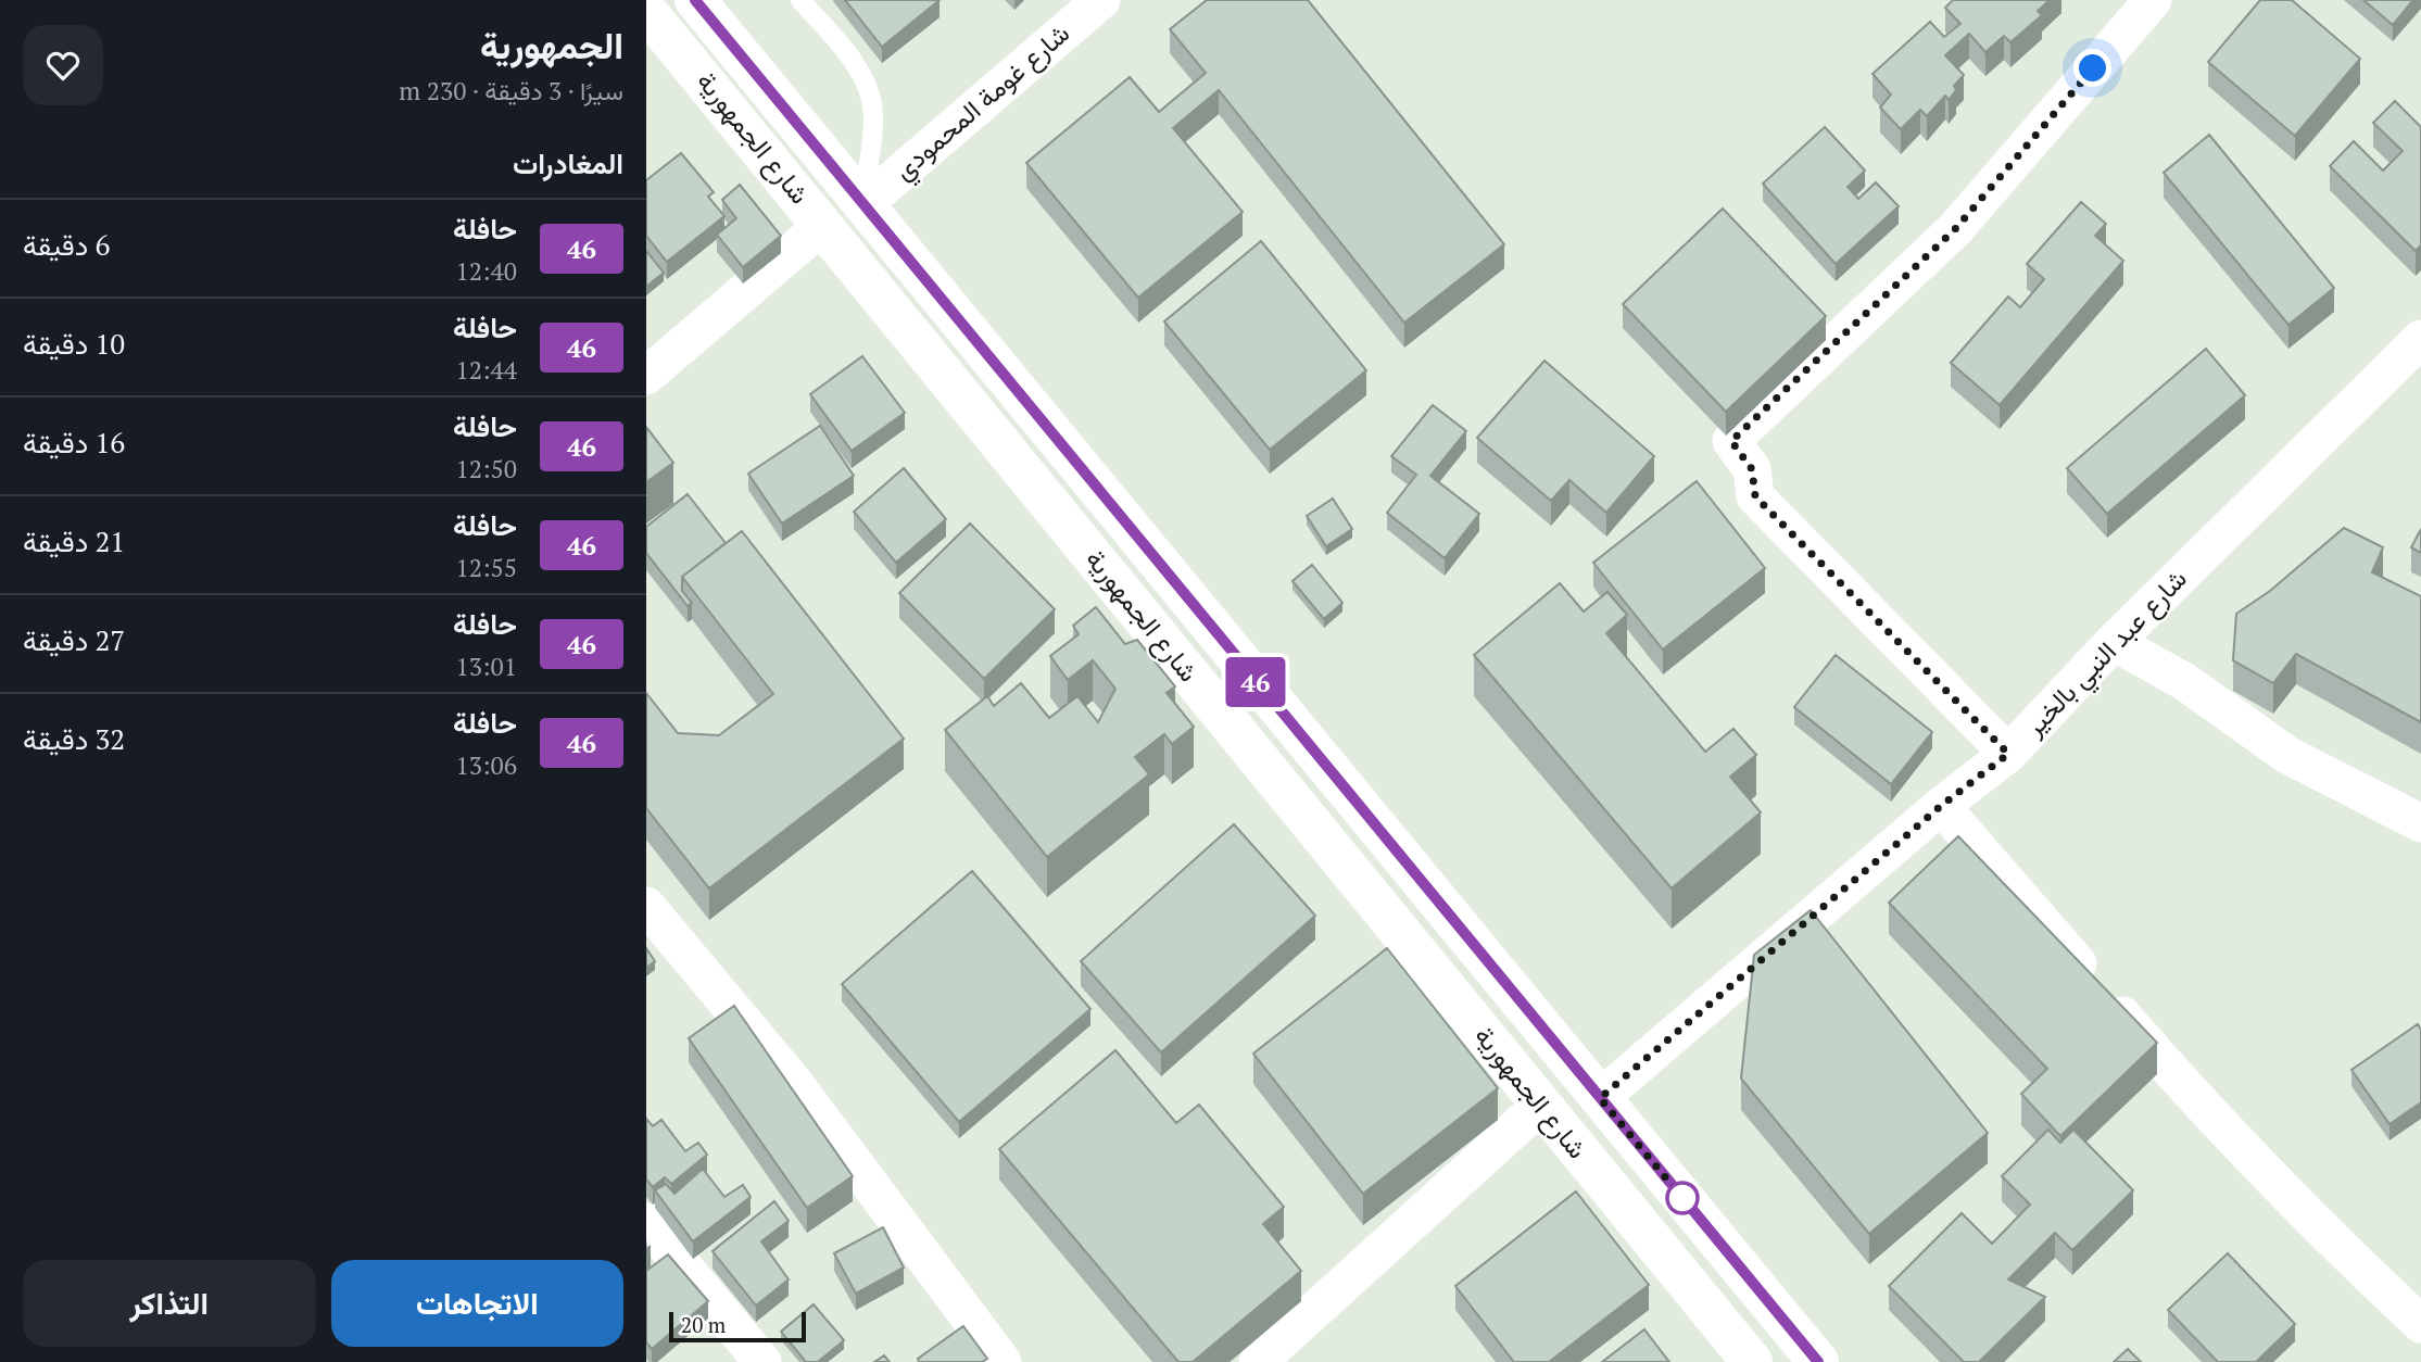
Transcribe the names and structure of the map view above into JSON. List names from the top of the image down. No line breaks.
{"streets":{"main road":["شارع الجمهورية"],"street":["شارع غومة المحمودي","شارع عبد النبي بالخير"]},"crossings":[["شارع غومة المحمودي","شارع الجمهورية"],["شارع الجمهورية","شارع عبد النبي بالخير"]],"lines":["bus line 46"],"scale_bar":"20 m","page":{"on_map":"46","heading":[["الجمهورية","سيرًا · 3 دقيقة · 230 m"],"المغادرات"],"list":[{"mark":"46","name":"حافلة","note":"12:40","value":"6 دقيقة"},{"mark":"46","name":"حافلة","note":"12:44","value":"10 دقيقة"},{"mark":"46","name":"حافلة","note":"12:50","value":"16 دقيقة"},{"mark":"46","name":"حافلة","note":"12:55","value":"21 دقيقة"},{"mark":"46","name":"حافلة","note":"13:01","value":"27 دقيقة"},{"mark":"46","name":"حافلة","note":"13:06","value":"32 دقيقة"}],"buttons":["الاتجاهات","التذاكر"],"scale":"20 m"}}
